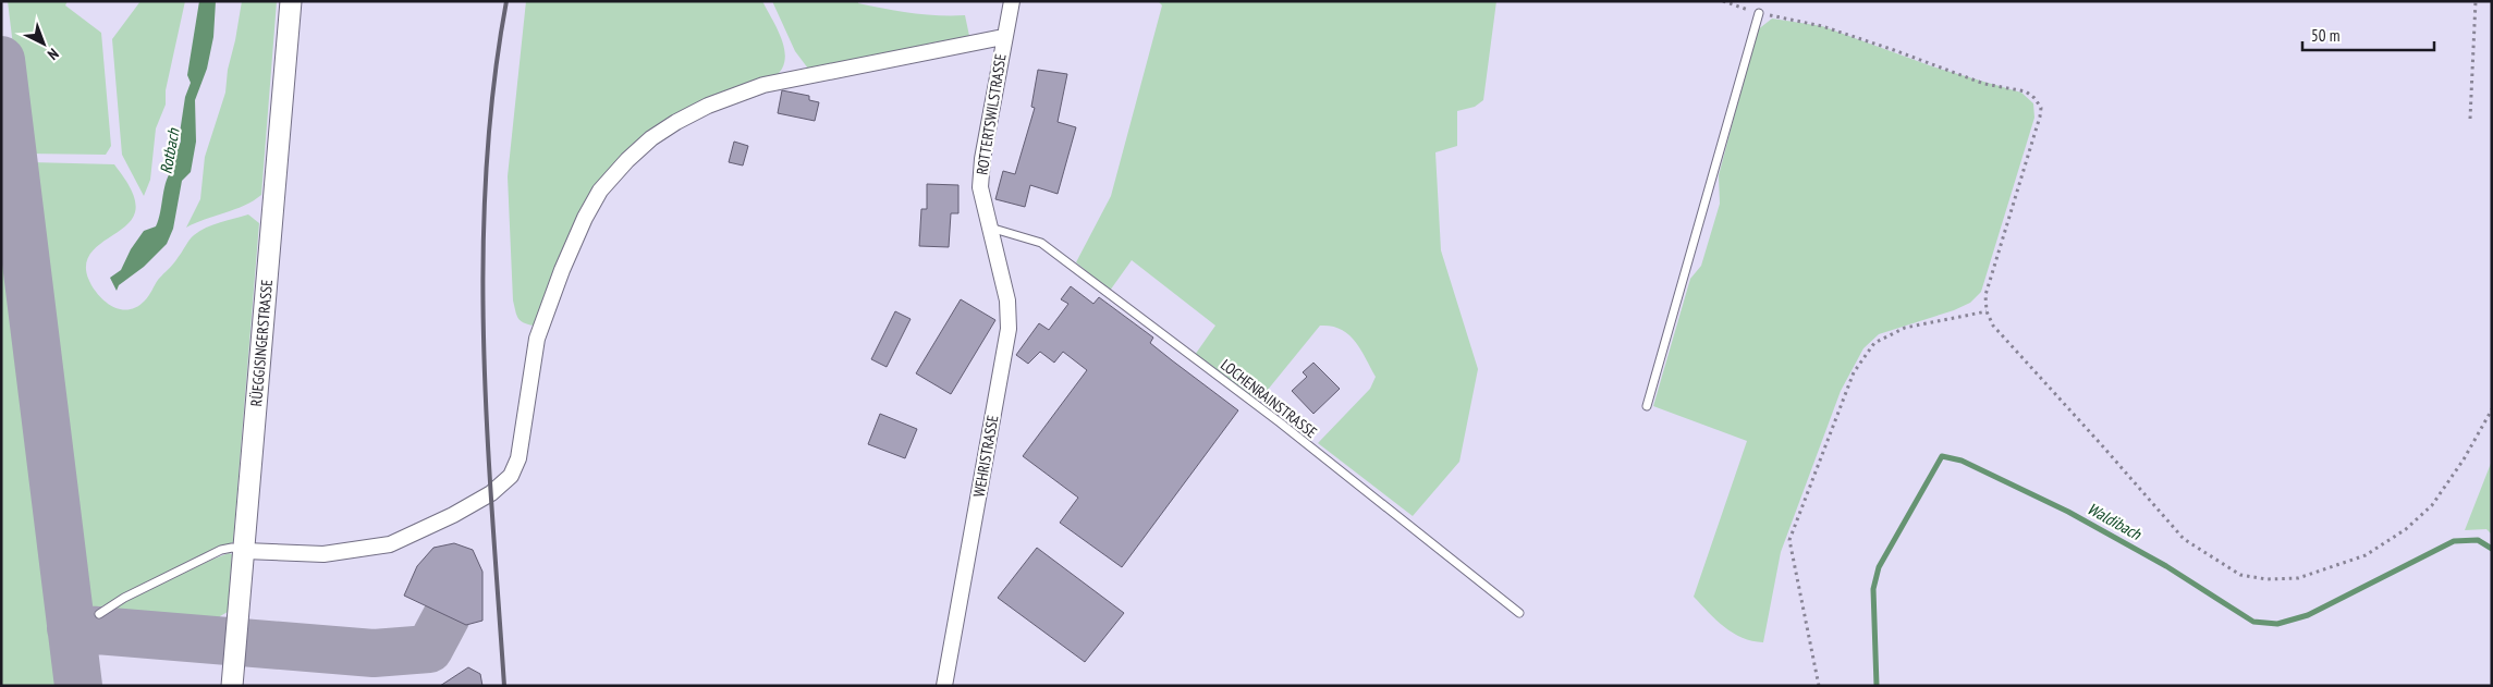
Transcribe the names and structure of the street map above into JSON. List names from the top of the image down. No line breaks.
{"streets":{"main road":["RÜEGGISINGERSTRASSE"],"street":["ROTTERTSWILSTRASSE","WEHRISTRASSE"],"lane":["LOCHENRAINSTRASSE"]},"crossings":[["ROTTERTSWILSTRASSE","LOCHENRAINSTRASSE"],["ROTTERTSWILSTRASSE","WEHRISTRASSE"],["LOCHENRAINSTRASSE","WEHRISTRASSE"]],"water":["Rotbach","Waldibach"],"scale_bar":"50 m","north":"bottom right"}
